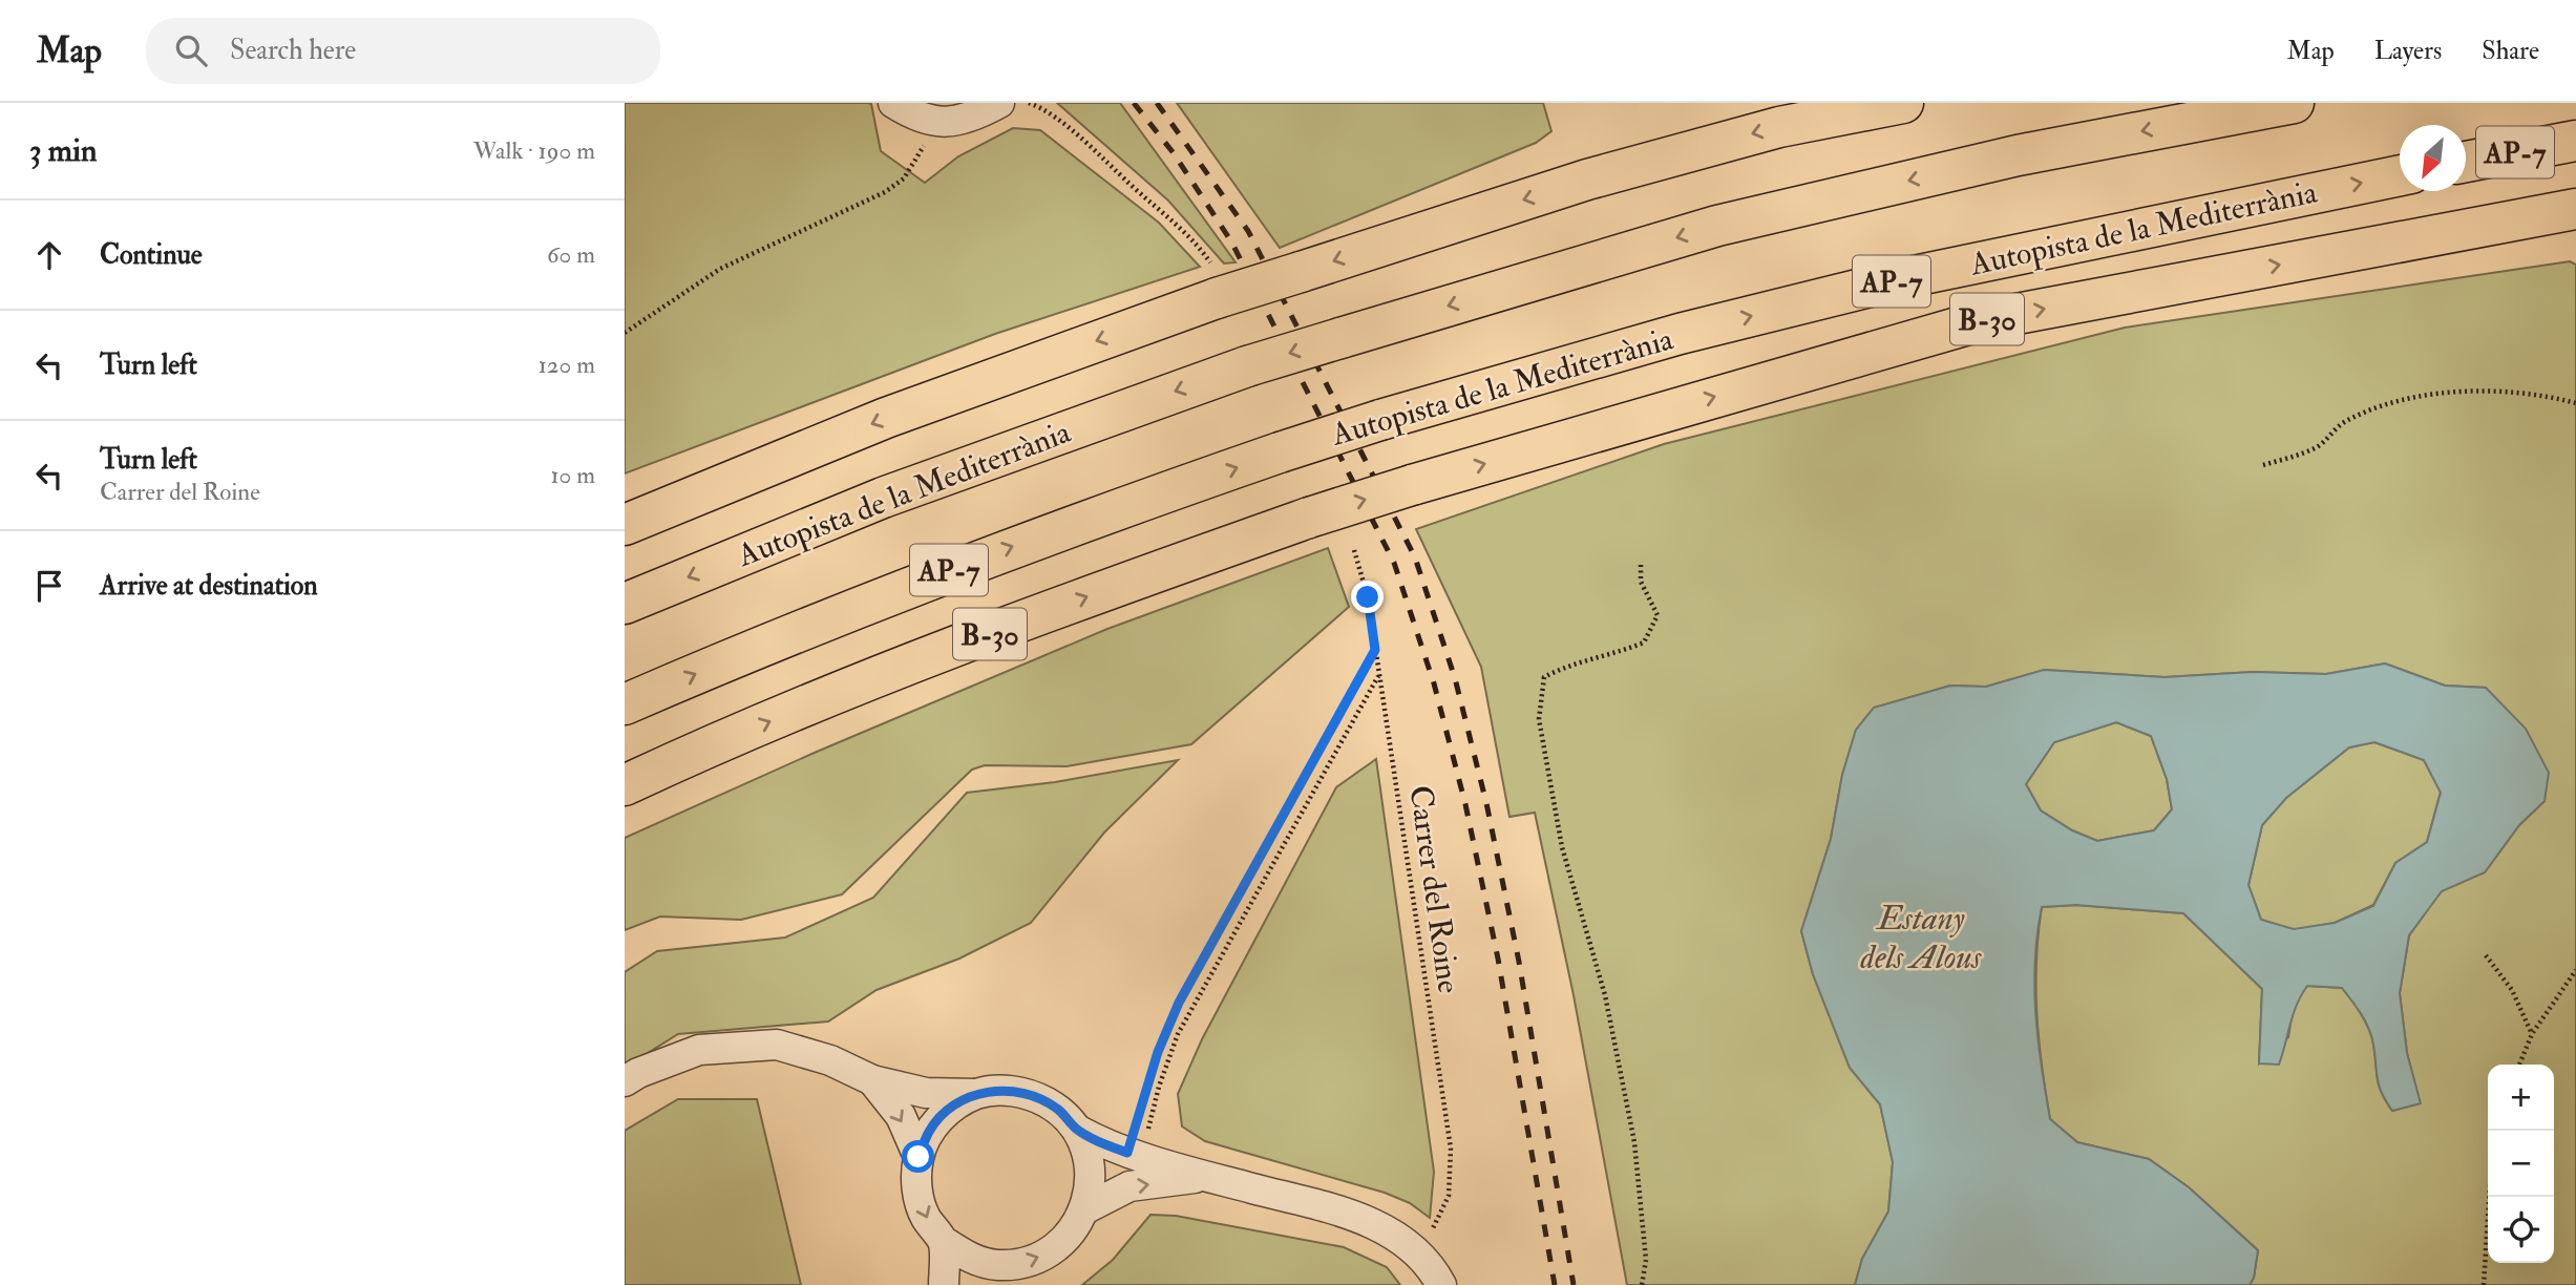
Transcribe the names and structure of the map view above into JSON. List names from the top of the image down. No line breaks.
{"streets":{"highway":["AP-7","Autopista de la Mediterrània","B-30"],"path":["Carrer del Roine"]},"water":["Estany dels Alous"],"north":"bottom left","page":{"header":"Map","search":"Search here","nav":["Map","Layers","Share"],"heading":["3 min","Walk · 190 m"],"list":[["Continue","60 m"],["Turn left","120 m"],["Turn left","Carrer del Roine","10 m"],"Arrive at destination"],"map_buttons":["+","−"]}}
